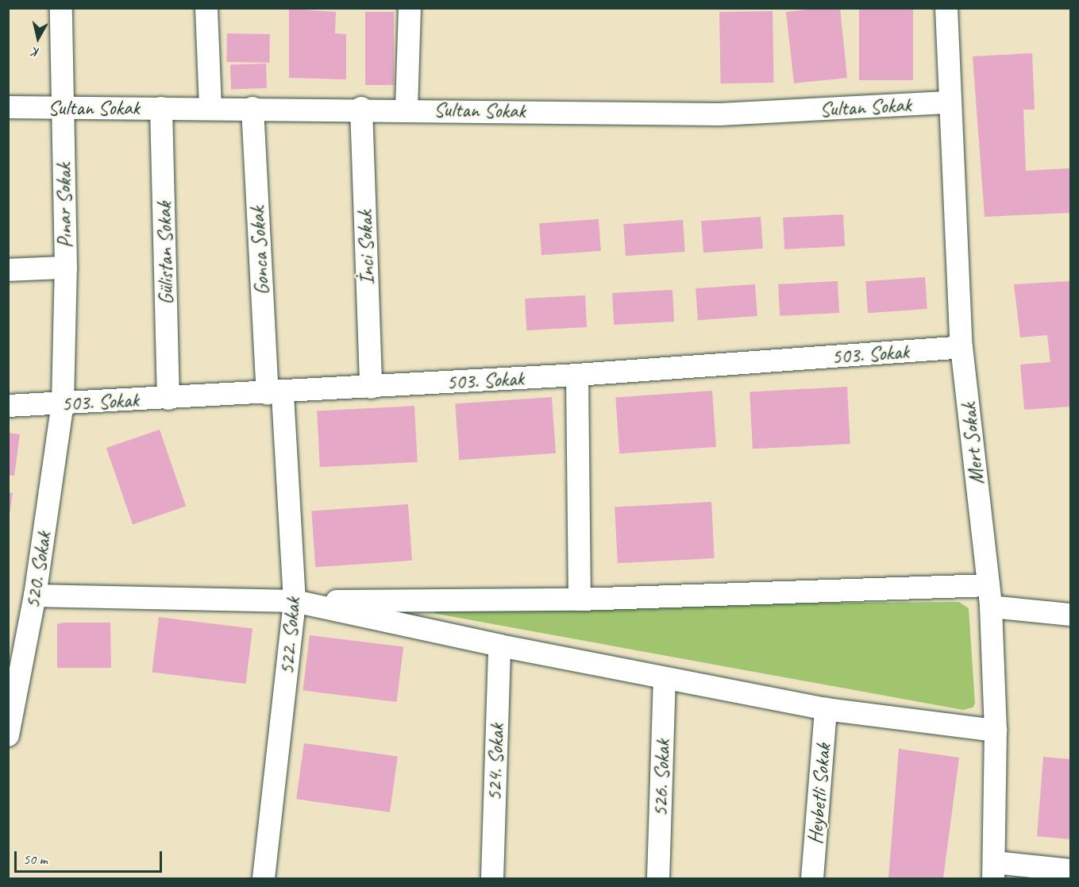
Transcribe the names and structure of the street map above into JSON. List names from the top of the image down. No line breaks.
{"streets":{"street":["Sultan Sokak","Pınar Sokak","İnci Sokak","Gonca Sokak","Gülistan Sokak","503. Sokak","Mert Sokak","520. Sokak","522. Sokak","524. Sokak","526. Sokak","Heybetli Sokak"]},"crossings":[["Sultan Sokak","Pınar Sokak"],["Sultan Sokak","İnci Sokak"],["Sultan Sokak","Gonca Sokak"],["Sultan Sokak","Gülistan Sokak"],["Sultan Sokak","Mert Sokak"],["Pınar Sokak","503. Sokak"],["Pınar Sokak","520. Sokak"],["İnci Sokak","503. Sokak"],["Gonca Sokak","503. Sokak"],["Gonca Sokak","522. Sokak"],["Gülistan Sokak","503. Sokak"],["503. Sokak","Mert Sokak"],["503. Sokak","520. Sokak"],["503. Sokak","522. Sokak"]],"scale_bar":"50 m","north":"bottom"}
